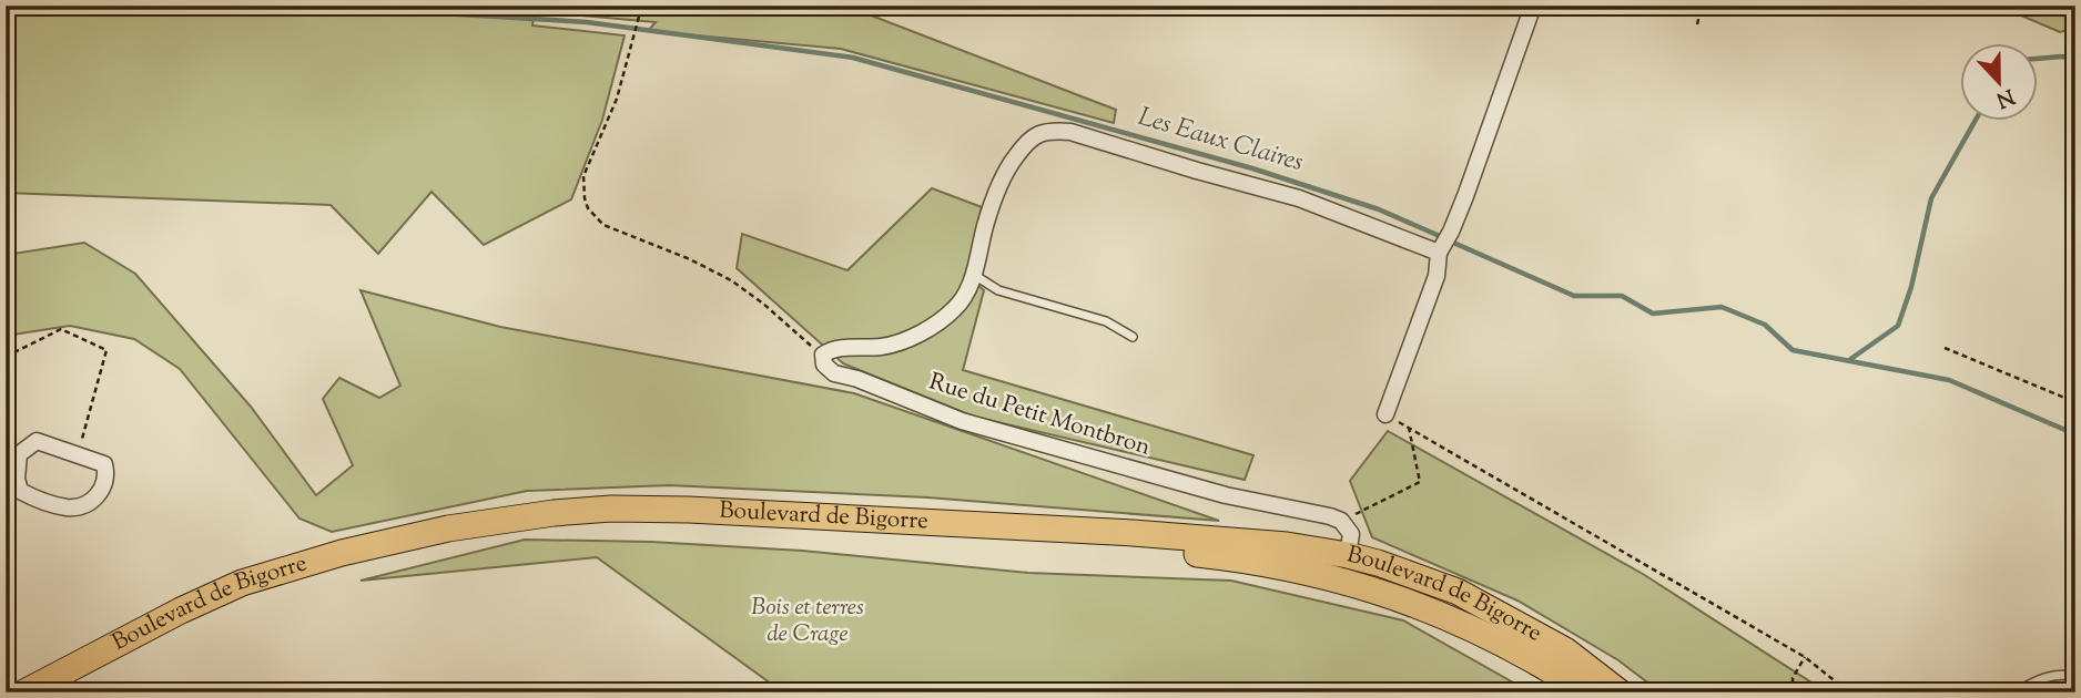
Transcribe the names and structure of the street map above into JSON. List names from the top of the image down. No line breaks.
{"streets":{"main road":["Boulevard de Bigorre"],"street":["Rue du Petit Montbron"]},"water":["Les Eaux Claires"],"parks":["Bois et terres de Crage"],"north":"bottom"}
